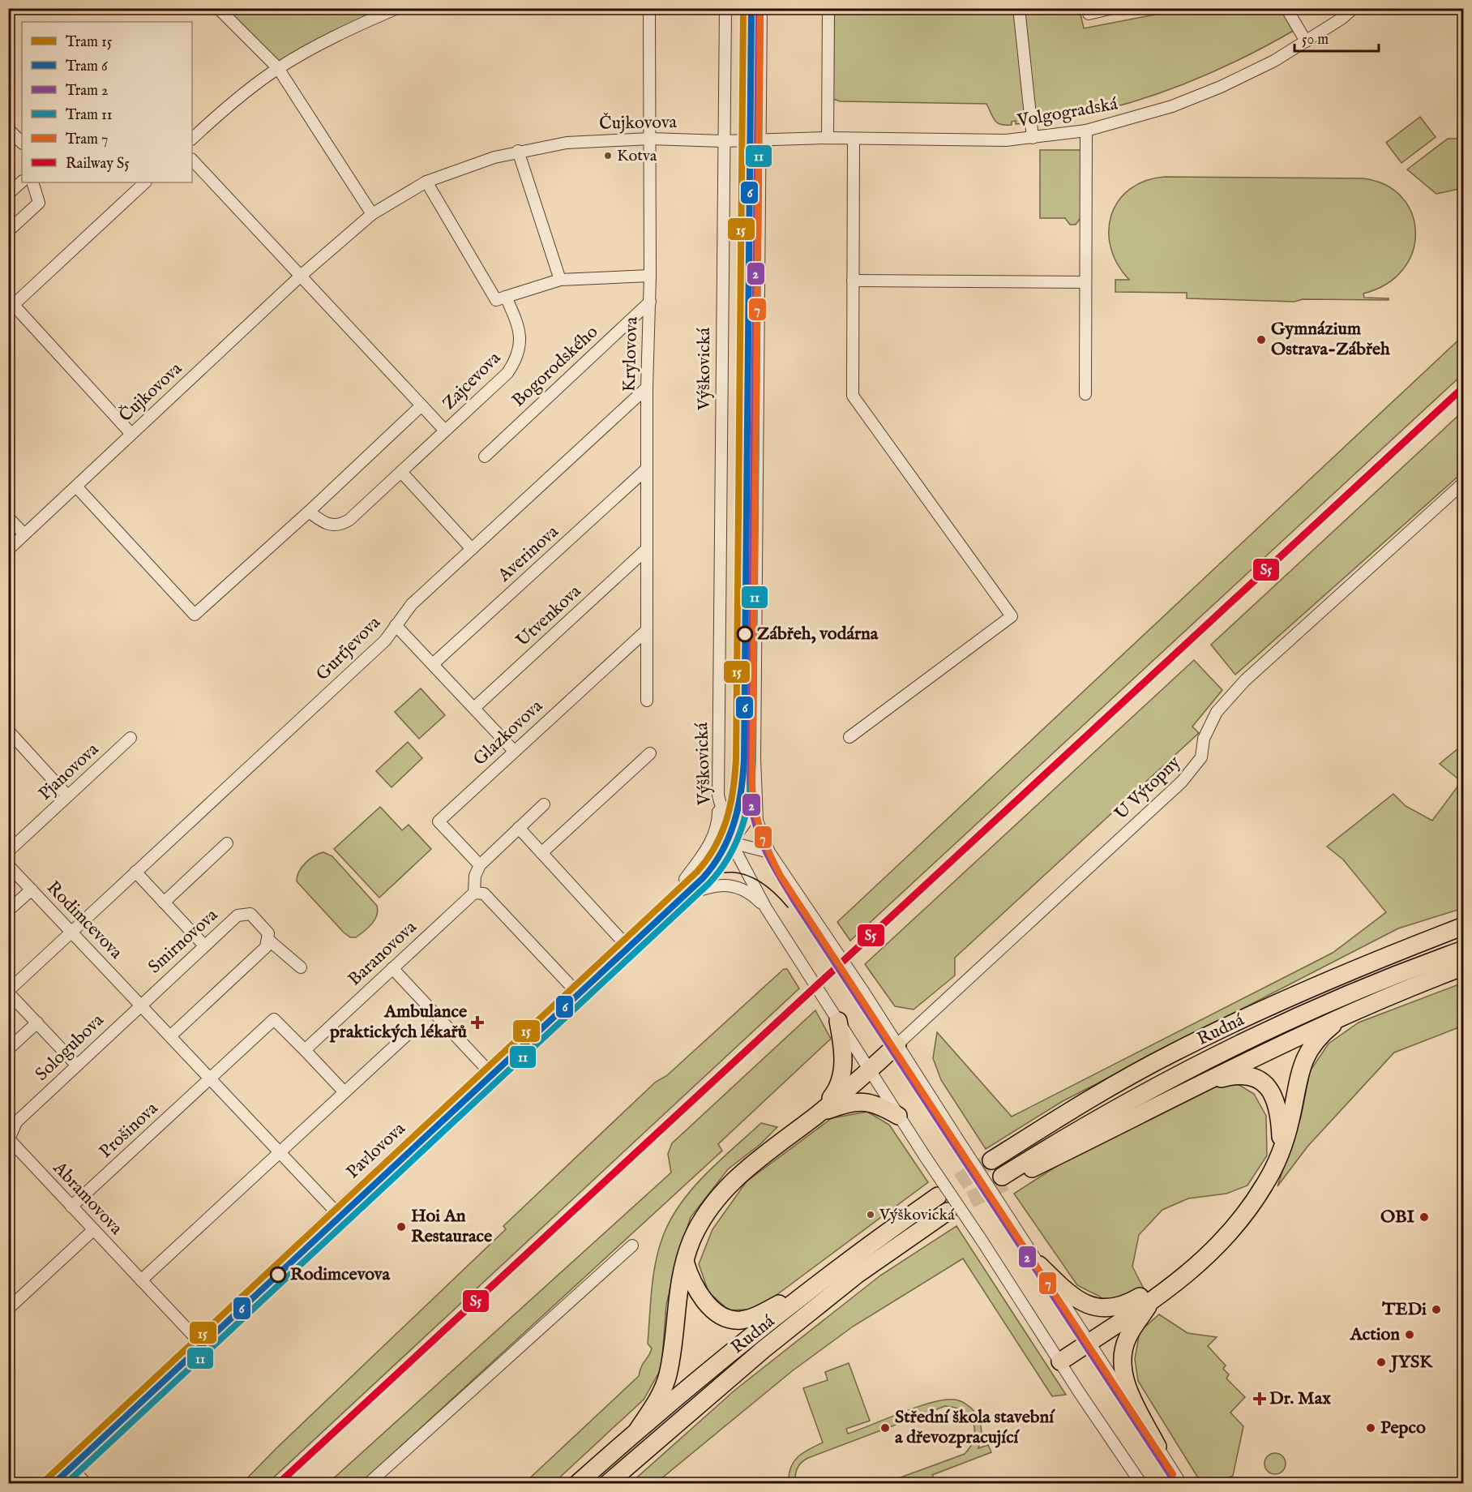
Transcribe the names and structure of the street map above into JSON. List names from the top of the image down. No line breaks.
{"streets":{"highway":["Rudná"],"street":["Volgogradská","Čujkovova","Krylovova","Bogorodského","Výškovická","Zajcevova","Averinova","Utvenkova","Gurťjevova","Glazkovova","Pjanovova","U Výtopny","Rodimcevova","Smirnovova","Baranovova","Sologubova","Prošinova","Pavlovova","Abramovova"]},"crossings":[["Volgogradská","Čujkovova"],["Čujkovova","Krylovova"],["Čujkovova","Výškovická"],["Čujkovova","Zajcevova"],["Krylovova","Bogorodského"],["Krylovova","Averinova"],["Krylovova","Utvenkova"],["Krylovova","Gurťjevova"],["Krylovova","Glazkovova"],["Výškovická","Pavlovova"],["Gurťjevova","Rodimcevova"],["Rodimcevova","Smirnovova"],["Rodimcevova","Sologubova"],["Rodimcevova","Prošinova"],["Rodimcevova","Pavlovova"],["Smirnovova","Sologubova"],["Sologubova","Abramovova"],["Prošinova","Abramovova"],["Pavlovova","Abramovova"]],"places":{"other":["Kotva","Gymnázium Ostrava-Zábřeh","Zábřeh, vodárna","Výškovická","OBI","Hoi An Restaurace","Rodimcevova","TEDi","Action","JYSK","Střední škola stavební a dřevozpracující","Pepco"],"health":["Ambulance praktických lékařů","Dr. Max"]},"lines":["tram line 15","tram line 6","tram line 2","tram line 11","tram line 7","rail line S5"],"legend":["Tram 15","Tram 6","Tram 2","Tram 11","Tram 7","Railway S5"],"scale_bar":"50 m"}
